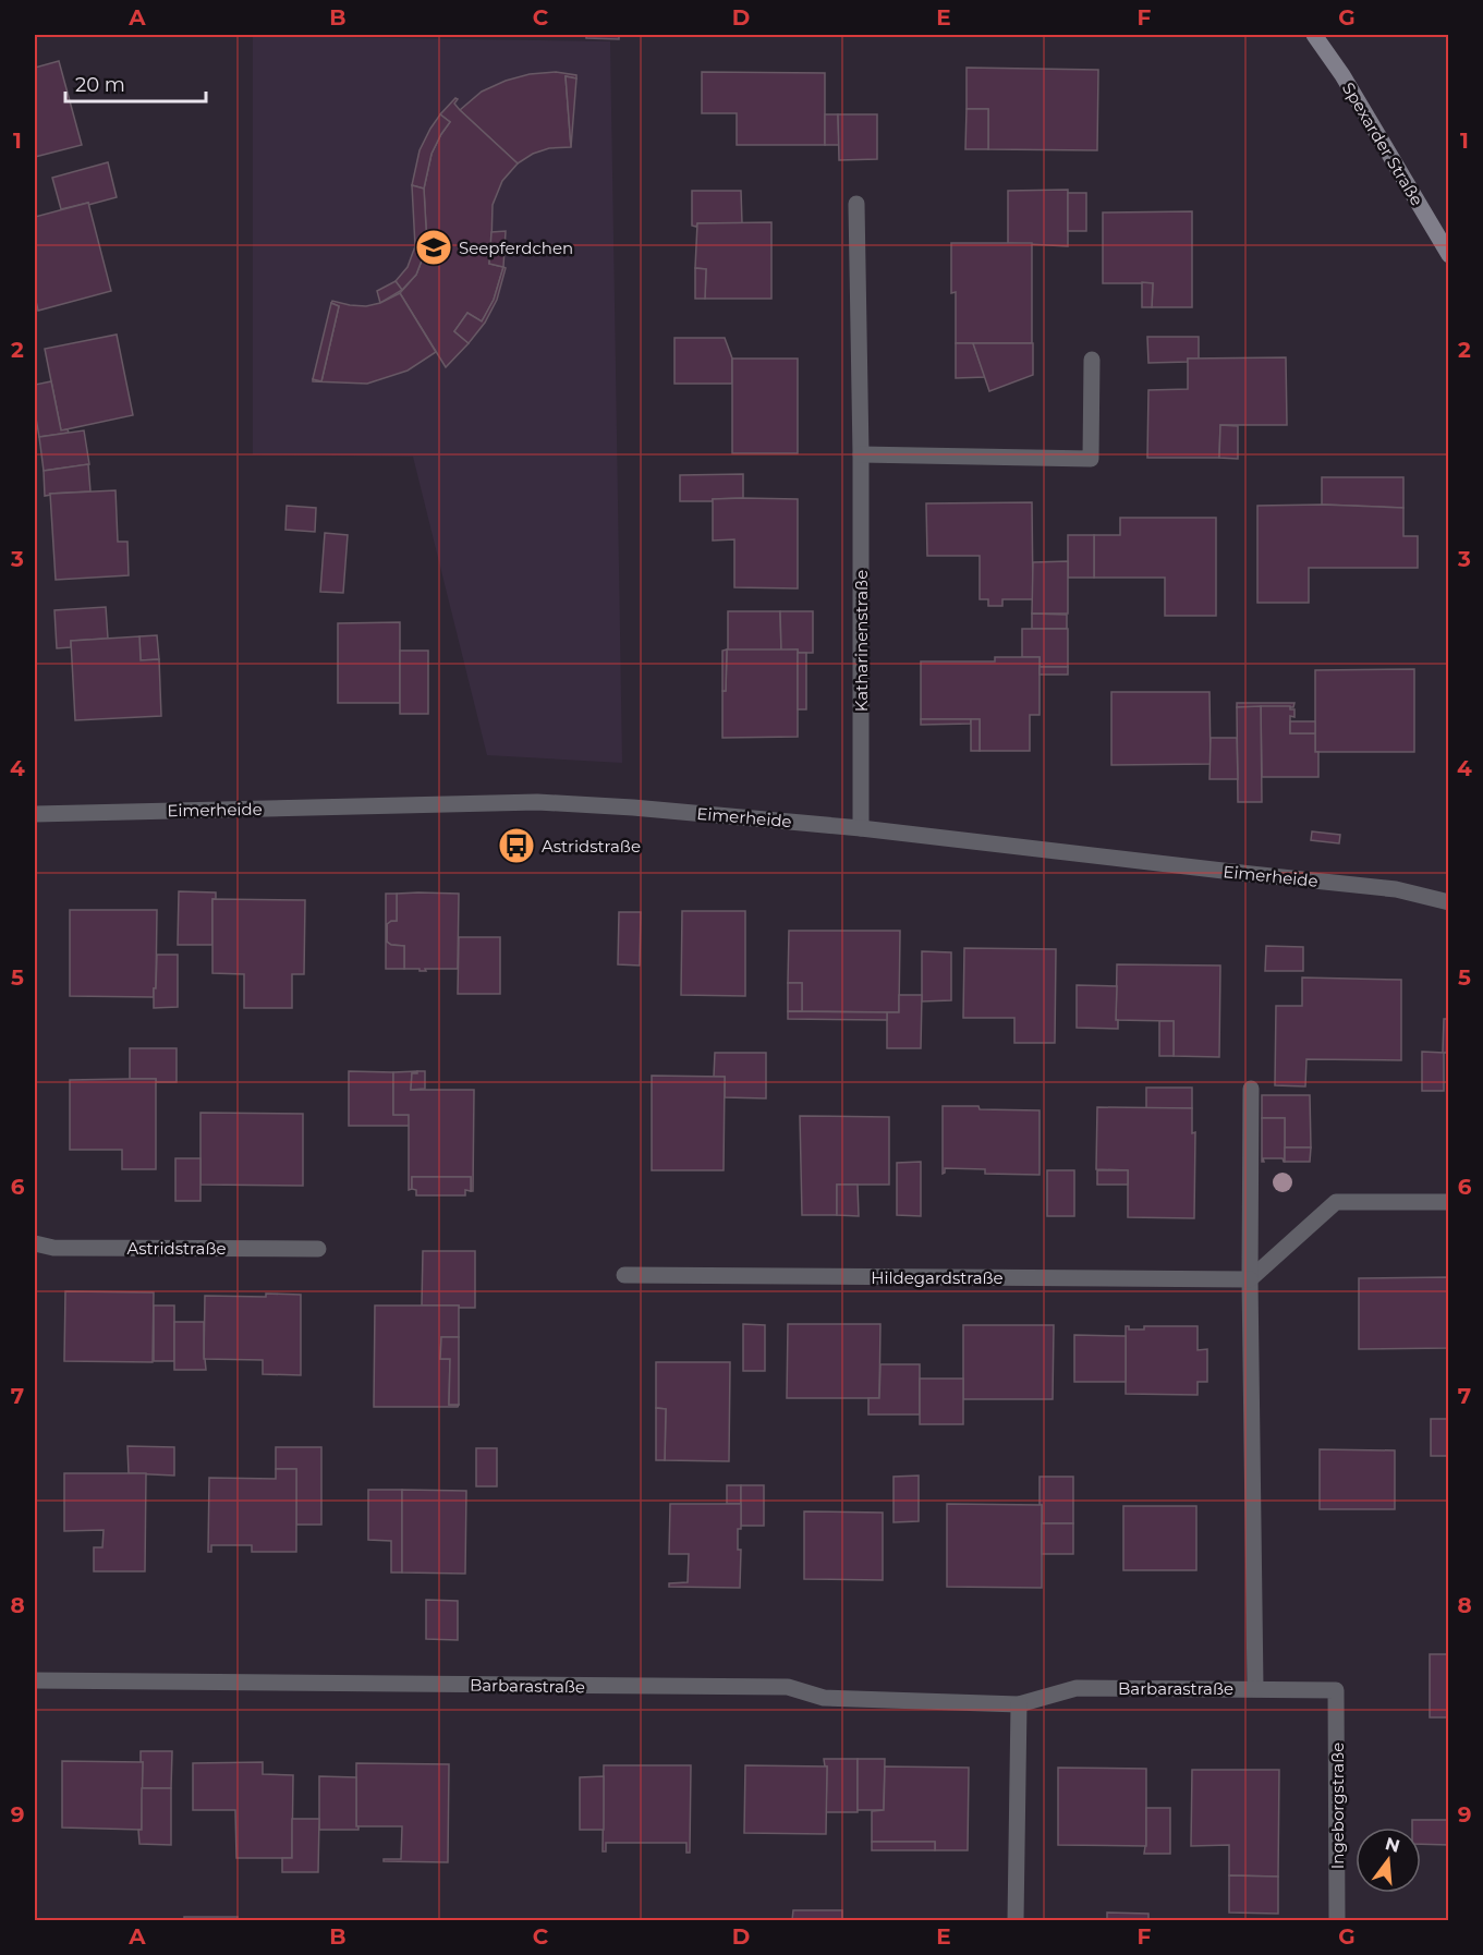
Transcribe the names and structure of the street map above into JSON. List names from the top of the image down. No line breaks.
{"streets":{"main road":["Spexarder Straße"],"street":["Katharinenstraße","Eimerheide","Astridstraße","Hildegardstraße","Barbarastraße","Ingeborgstraße"]},"crossings":[["Katharinenstraße","Eimerheide"],["Barbarastraße","Ingeborgstraße"]],"places":{"school or university":["Seepferdchen"],"bus stop":["Astridstraße"]},"scale_bar":"20 m","north":"top","grid":{"columns":["A","B","C","D","E","F","G"],"rows":["1","2","3","4","5","6","7","8","9"]}}
